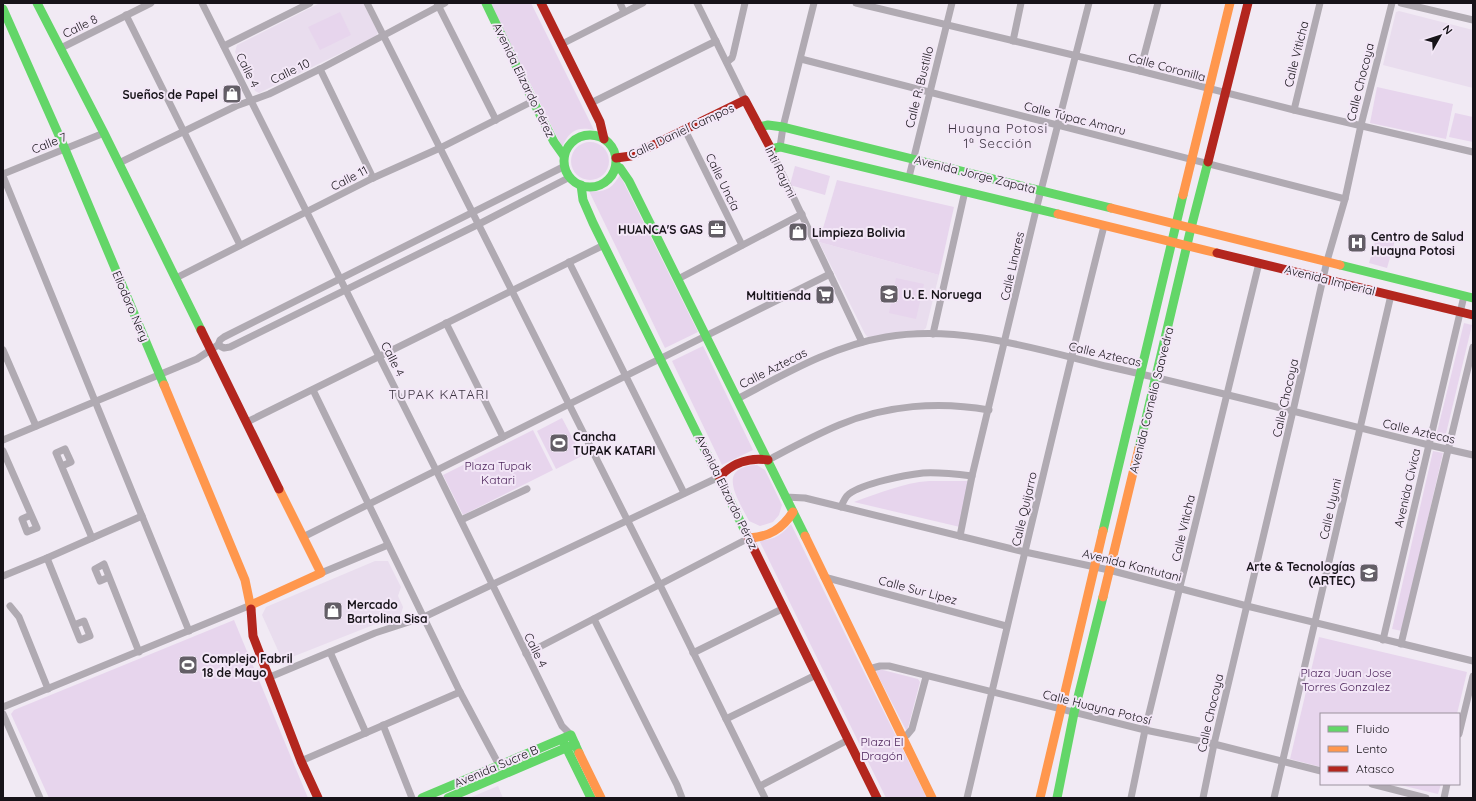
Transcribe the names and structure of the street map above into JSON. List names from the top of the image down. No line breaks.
{"streets":{"street":["Calle 8","Calle Viticha","Calle Coronilla","Calle 4","Calle 10","Avenida Elizardo Pérez","Calle Chocoya","Calle R. Bustillo","Calle Túpac Amaru","Calle Daniel Campos","Calle 7","Inti Raymi","Avenida Jorge Zapata","Calle 11","Calle Uncía","Calle Linares","Avenida Imperial","Eliodoro Nery","Calle Aztecas","Avenida Cornelio Saavedra","Avenida Cívica","Calle Quijarro","Calle Uyuni","Avenida Kantutani","Calle Sur Lipez","Calle Huayna Potosí","Avenida Sucre B"]},"crossings":[["Calle Viticha","Calle Coronilla"],["Calle Viticha","Avenida Imperial"],["Calle Viticha","Calle Aztecas"],["Calle Viticha","Avenida Kantutani"],["Calle Viticha","Calle Huayna Potosí"],["Calle Coronilla","Calle Chocoya"],["Calle Coronilla","Calle R. Bustillo"],["Calle Coronilla","Calle Linares"],["Calle Coronilla","Avenida Cornelio Saavedra"],["Calle 4","Calle 10"],["Calle 4","Calle 11"],["Calle 4","Avenida Sucre B"],["Avenida Elizardo Pérez","Calle Daniel Campos"],["Avenida Elizardo Pérez","Calle 11"],["Calle Chocoya","Calle Túpac Amaru"],["Calle Chocoya","Avenida Imperial"],["Calle Chocoya","Calle Aztecas"],["Calle Chocoya","Avenida Kantutani"],["Calle Chocoya","Calle Huayna Potosí"],["Calle R. Bustillo","Calle Túpac Amaru"],["Calle R. Bustillo","Avenida Jorge Zapata"],["Calle Túpac Amaru","Calle Linares"],["Calle Túpac Amaru","Avenida Cornelio Saavedra"],["Calle Daniel Campos","Inti Raymi"],["Calle Daniel Campos","Calle Uncía"],["Calle 7","Eliodoro Nery"],["Inti Raymi","Avenida Jorge Zapata"],["Inti Raymi","Calle Aztecas"],["Avenida Jorge Zapata","Calle Linares"],["Avenida Jorge Zapata","Avenida Imperial"],["Avenida Jorge Zapata","Avenida Cornelio Saavedra"],["Avenida Jorge Zapata","Calle Quijarro"],["Calle Linares","Calle Aztecas"],["Calle Linares","Avenida Kantutani"],["Avenida Imperial","Avenida Cornelio Saavedra"],["Avenida Imperial","Avenida Cívica"],["Avenida Imperial","Calle Uyuni"],["Calle Aztecas","Avenida Cornelio Saavedra"],["Calle Aztecas","Avenida Cívica"],["Calle Aztecas","Calle Quijarro"],["Calle Aztecas","Calle Uyuni"],["Avenida Cornelio Saavedra","Avenida Kantutani"],["Avenida Cornelio Saavedra","Calle Huayna Potosí"],["Avenida Cívica","Avenida Kantutani"],["Calle Quijarro","Avenida Kantutani"],["Calle Quijarro","Calle Sur Lipez"],["Calle Quijarro","Calle Huayna Potosí"],["Calle Uyuni","Avenida Kantutani"],["Calle Uyuni","Calle Huayna Potosí"]],"districts":["Huayna Potosi 1ª Sección","TUPAK KATARI"],"parks":["Plaza Tupak Katari","Plaza Juan Jose Torres Gonzalez","Plaza El Dragón"],"places":{"shop":["Sueños de Papel","Limpieza Bolivia","Mercado Bartolina Sisa"],"office":["HUANCA'S GAS"],"hospital":["Centro de Salud Huayna Potosi"],"school or university":["U. E. Noruega","Arte & Tecnologías (ARTEC)"],"supermarket":["Multitienda"],"sports":["Cancha TUPAK KATARI","Complejo Fabril 18 de Mayo"]},"legend":["Fluido","Lento","Atasco"],"north":"top right"}
